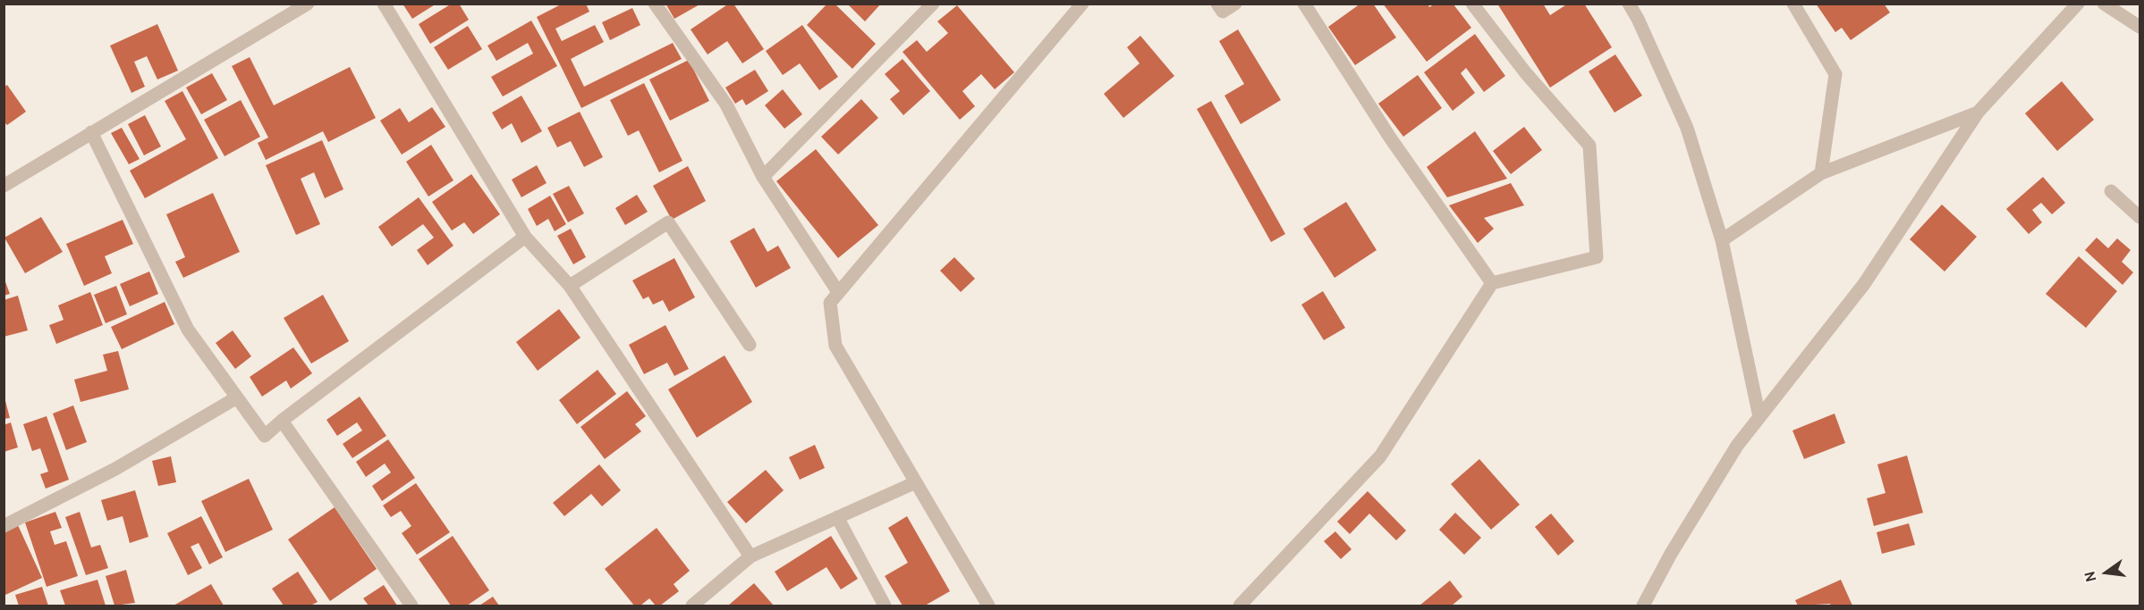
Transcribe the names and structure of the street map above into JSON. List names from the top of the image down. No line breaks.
{"north":"left"}
